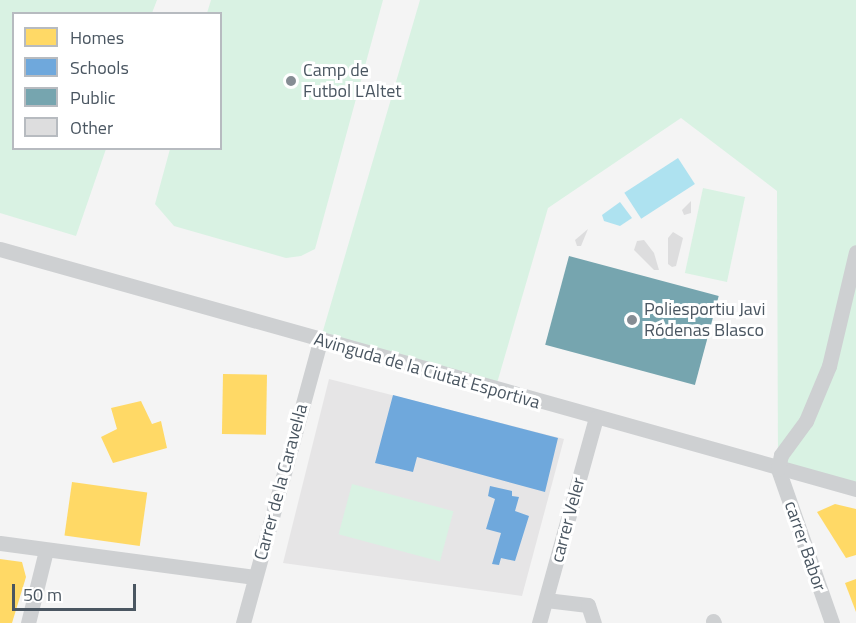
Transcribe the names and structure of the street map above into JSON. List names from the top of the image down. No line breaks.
{"streets":{"street":["Avinguda de la Ciutat Esportiva","Carrer de la Caravel·la","carrer Veler","carrer Babor"]},"crossings":[["Avinguda de la Ciutat Esportiva","Carrer de la Caravel·la"],["Avinguda de la Ciutat Esportiva","carrer Veler"],["Avinguda de la Ciutat Esportiva","carrer Babor"]],"places":["Camp de Futbol L'Altet","Poliesportiu Javi Ródenas Blasco"],"legend":["Homes","Schools","Public","Other"],"scale_bar":"50 m"}
